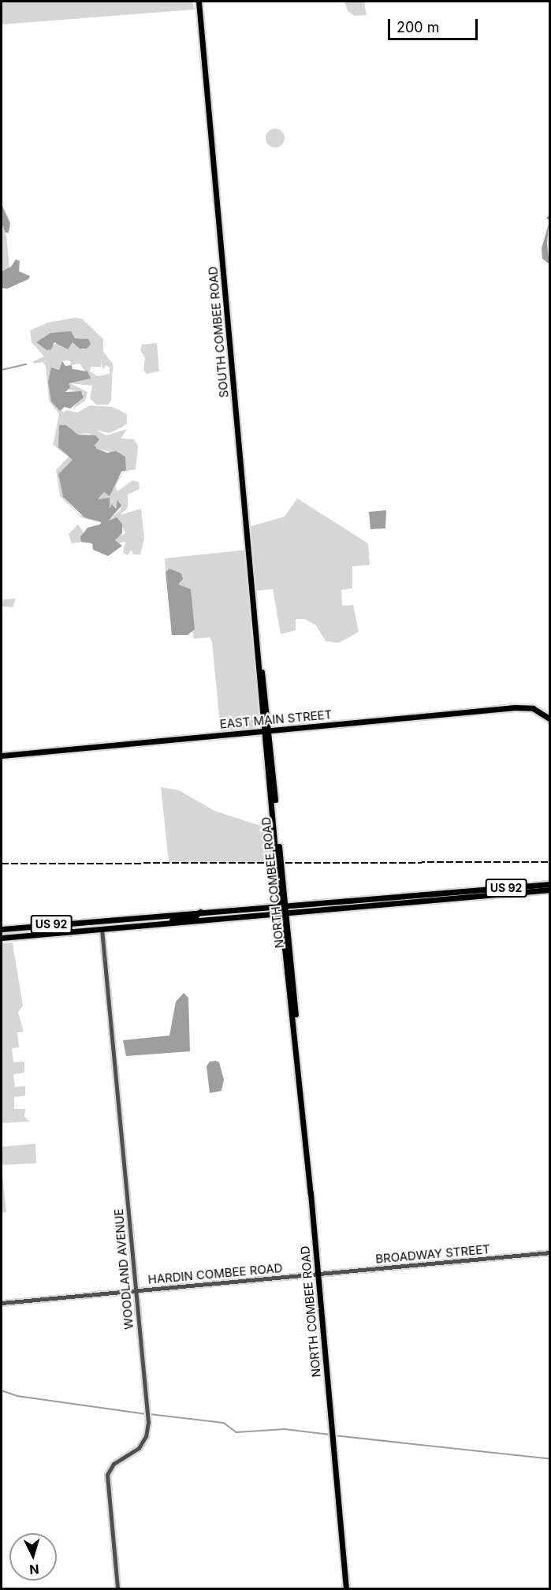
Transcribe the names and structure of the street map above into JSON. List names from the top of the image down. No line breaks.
{"streets":{"main road":["SOUTH COMBEE ROAD","EAST MAIN STREET","NORTH COMBEE ROAD","US 92"],"street":["BROADWAY STREET","WOODLAND AVENUE","HARDIN COMBEE ROAD"]},"crossings":[["SOUTH COMBEE ROAD","EAST MAIN STREET"],["SOUTH COMBEE ROAD","NORTH COMBEE ROAD"],["EAST MAIN STREET","NORTH COMBEE ROAD"],["NORTH COMBEE ROAD","US 92"],["NORTH COMBEE ROAD","BROADWAY STREET"],["NORTH COMBEE ROAD","HARDIN COMBEE ROAD"],["US 92","WOODLAND AVENUE"],["BROADWAY STREET","HARDIN COMBEE ROAD"],["WOODLAND AVENUE","HARDIN COMBEE ROAD"]],"scale_bar":"200 m","north":"bottom"}
